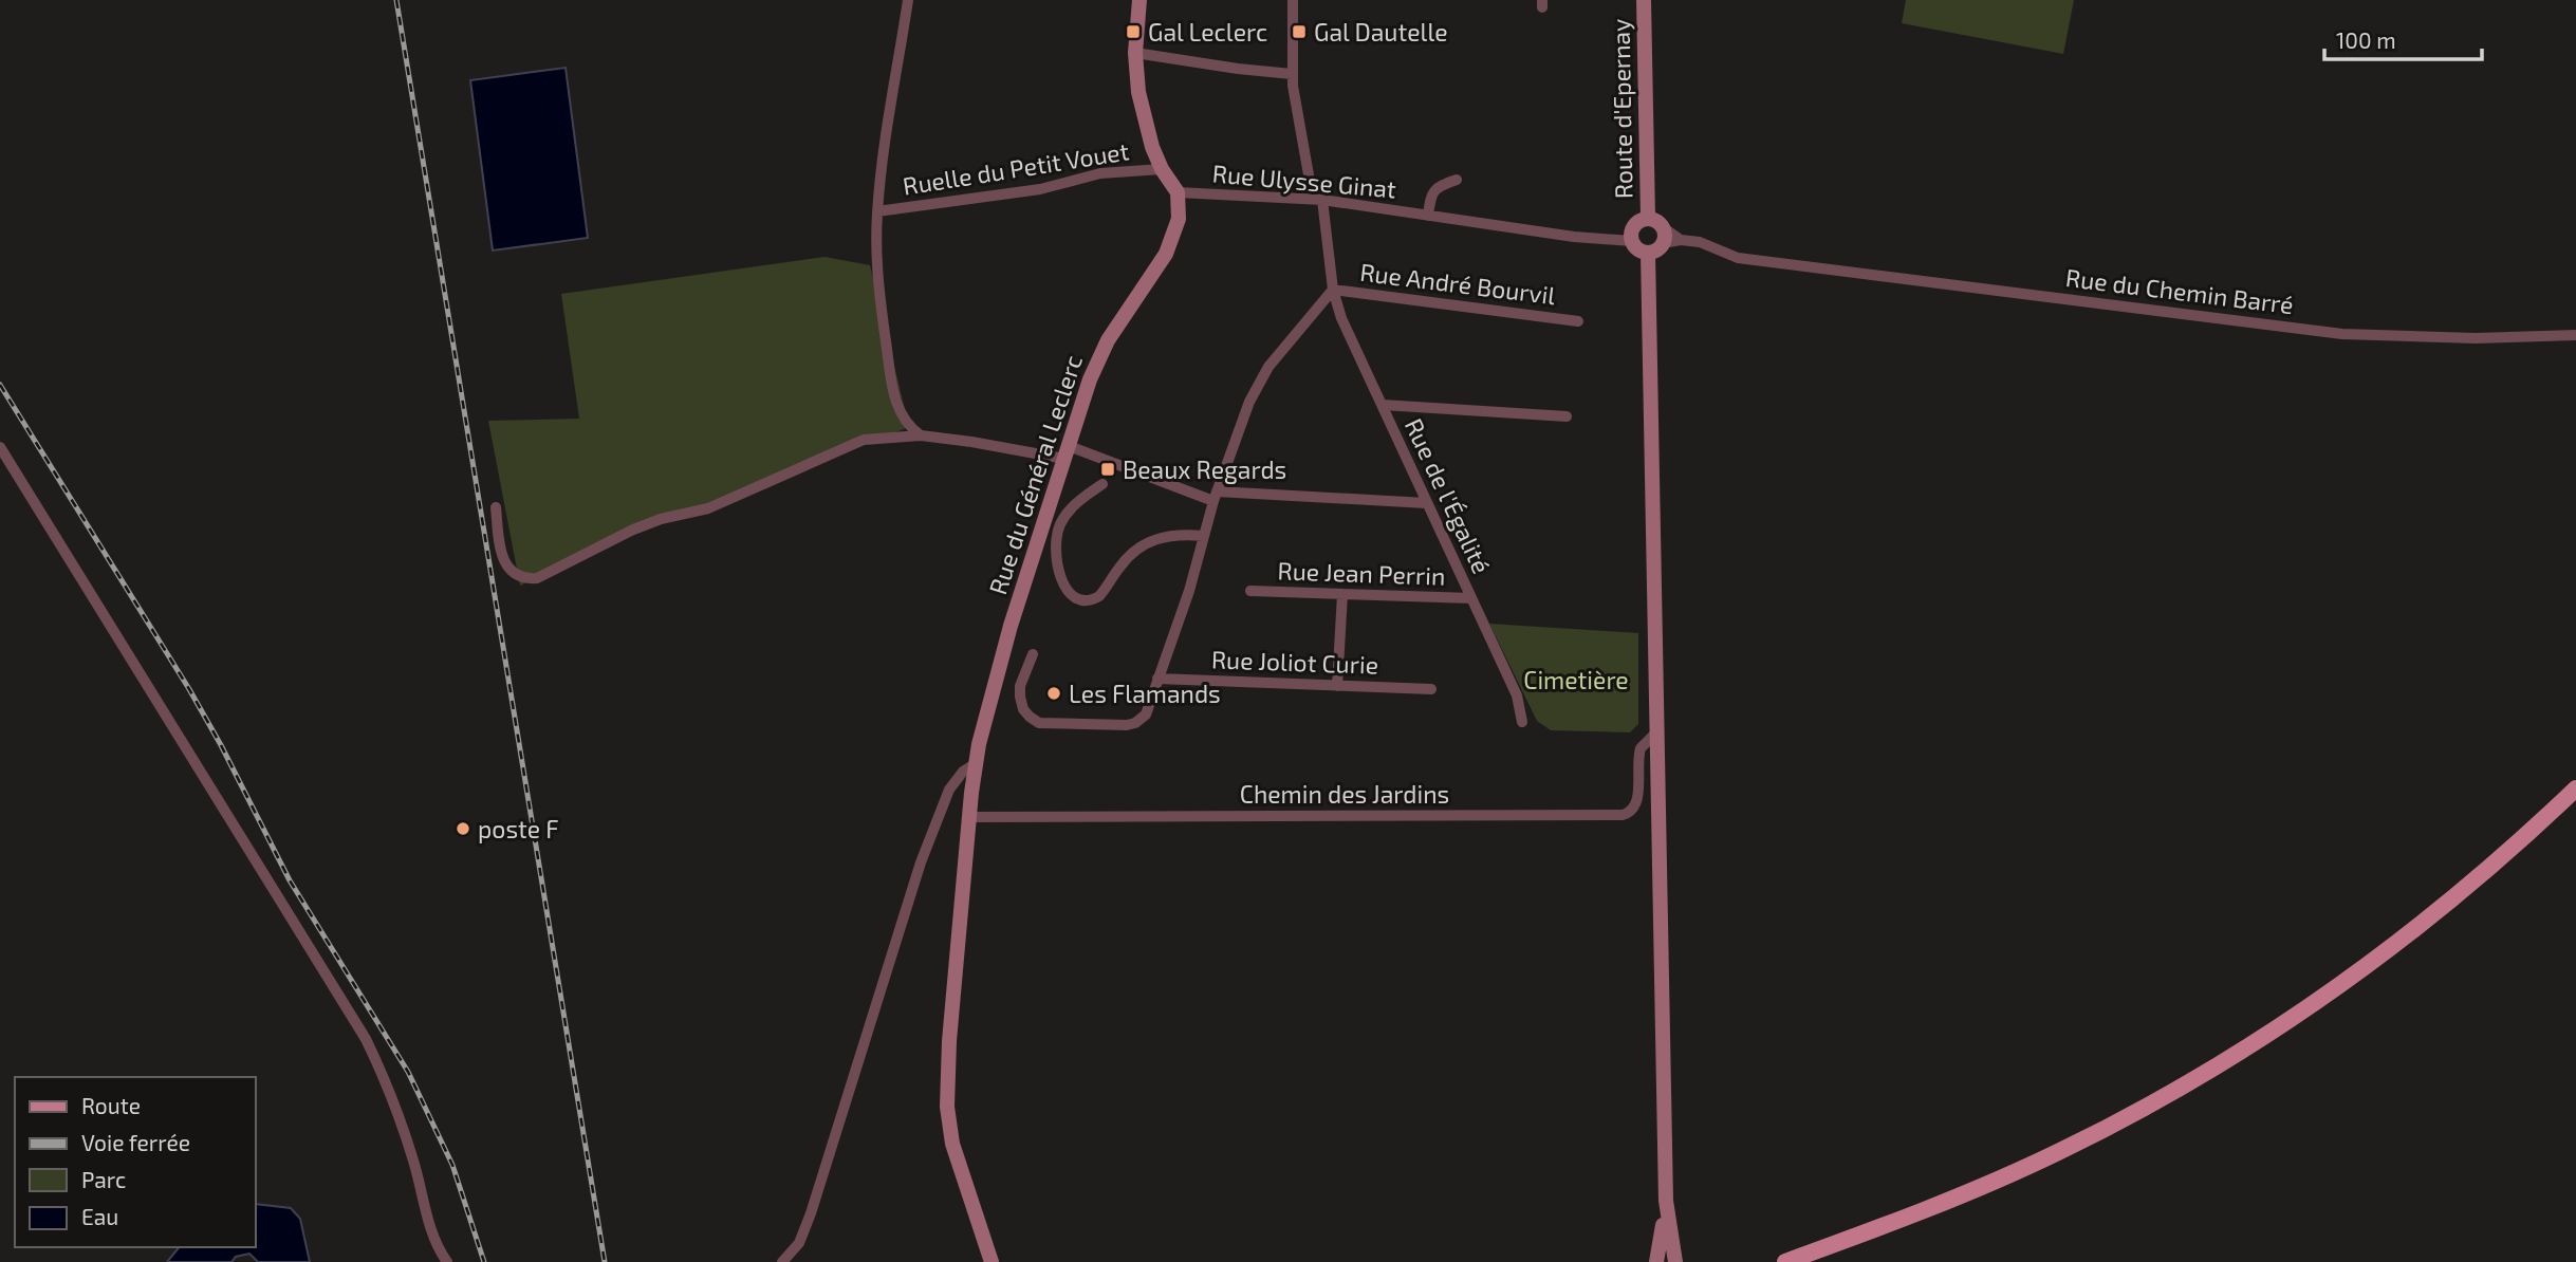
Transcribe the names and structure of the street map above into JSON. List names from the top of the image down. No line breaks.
{"streets":{"main road":["Route d'Epernay","Rue du Général Leclerc"],"street":["Ruelle du Petit Vouet","Rue Ulysse Ginat","Rue André Bourvil","Rue du Chemin Barré","Rue de l'Égalité","Rue Jean Perrin","Rue Joliot Curie","Chemin des Jardins"]},"crossings":[["Route d'Epernay","Rue Ulysse Ginat"],["Route d'Epernay","Rue du Chemin Barré"],["Rue Ulysse Ginat","Rue du Chemin Barré"],["Rue Ulysse Ginat","Rue du Général Leclerc"],["Rue Ulysse Ginat","Rue de l'Égalité"],["Rue André Bourvil","Rue de l'Égalité"],["Rue du Général Leclerc","Chemin des Jardins"],["Rue de l'Égalité","Rue Jean Perrin"]],"parks":["Cimetière"],"places":{"transit":["Gal Leclerc","Gal Dautelle","Beaux Regards"],"other":["Les Flamands","poste F"]},"legend":["Route","Voie ferrée","Parc","Eau"],"scale_bar":"100 m"}
